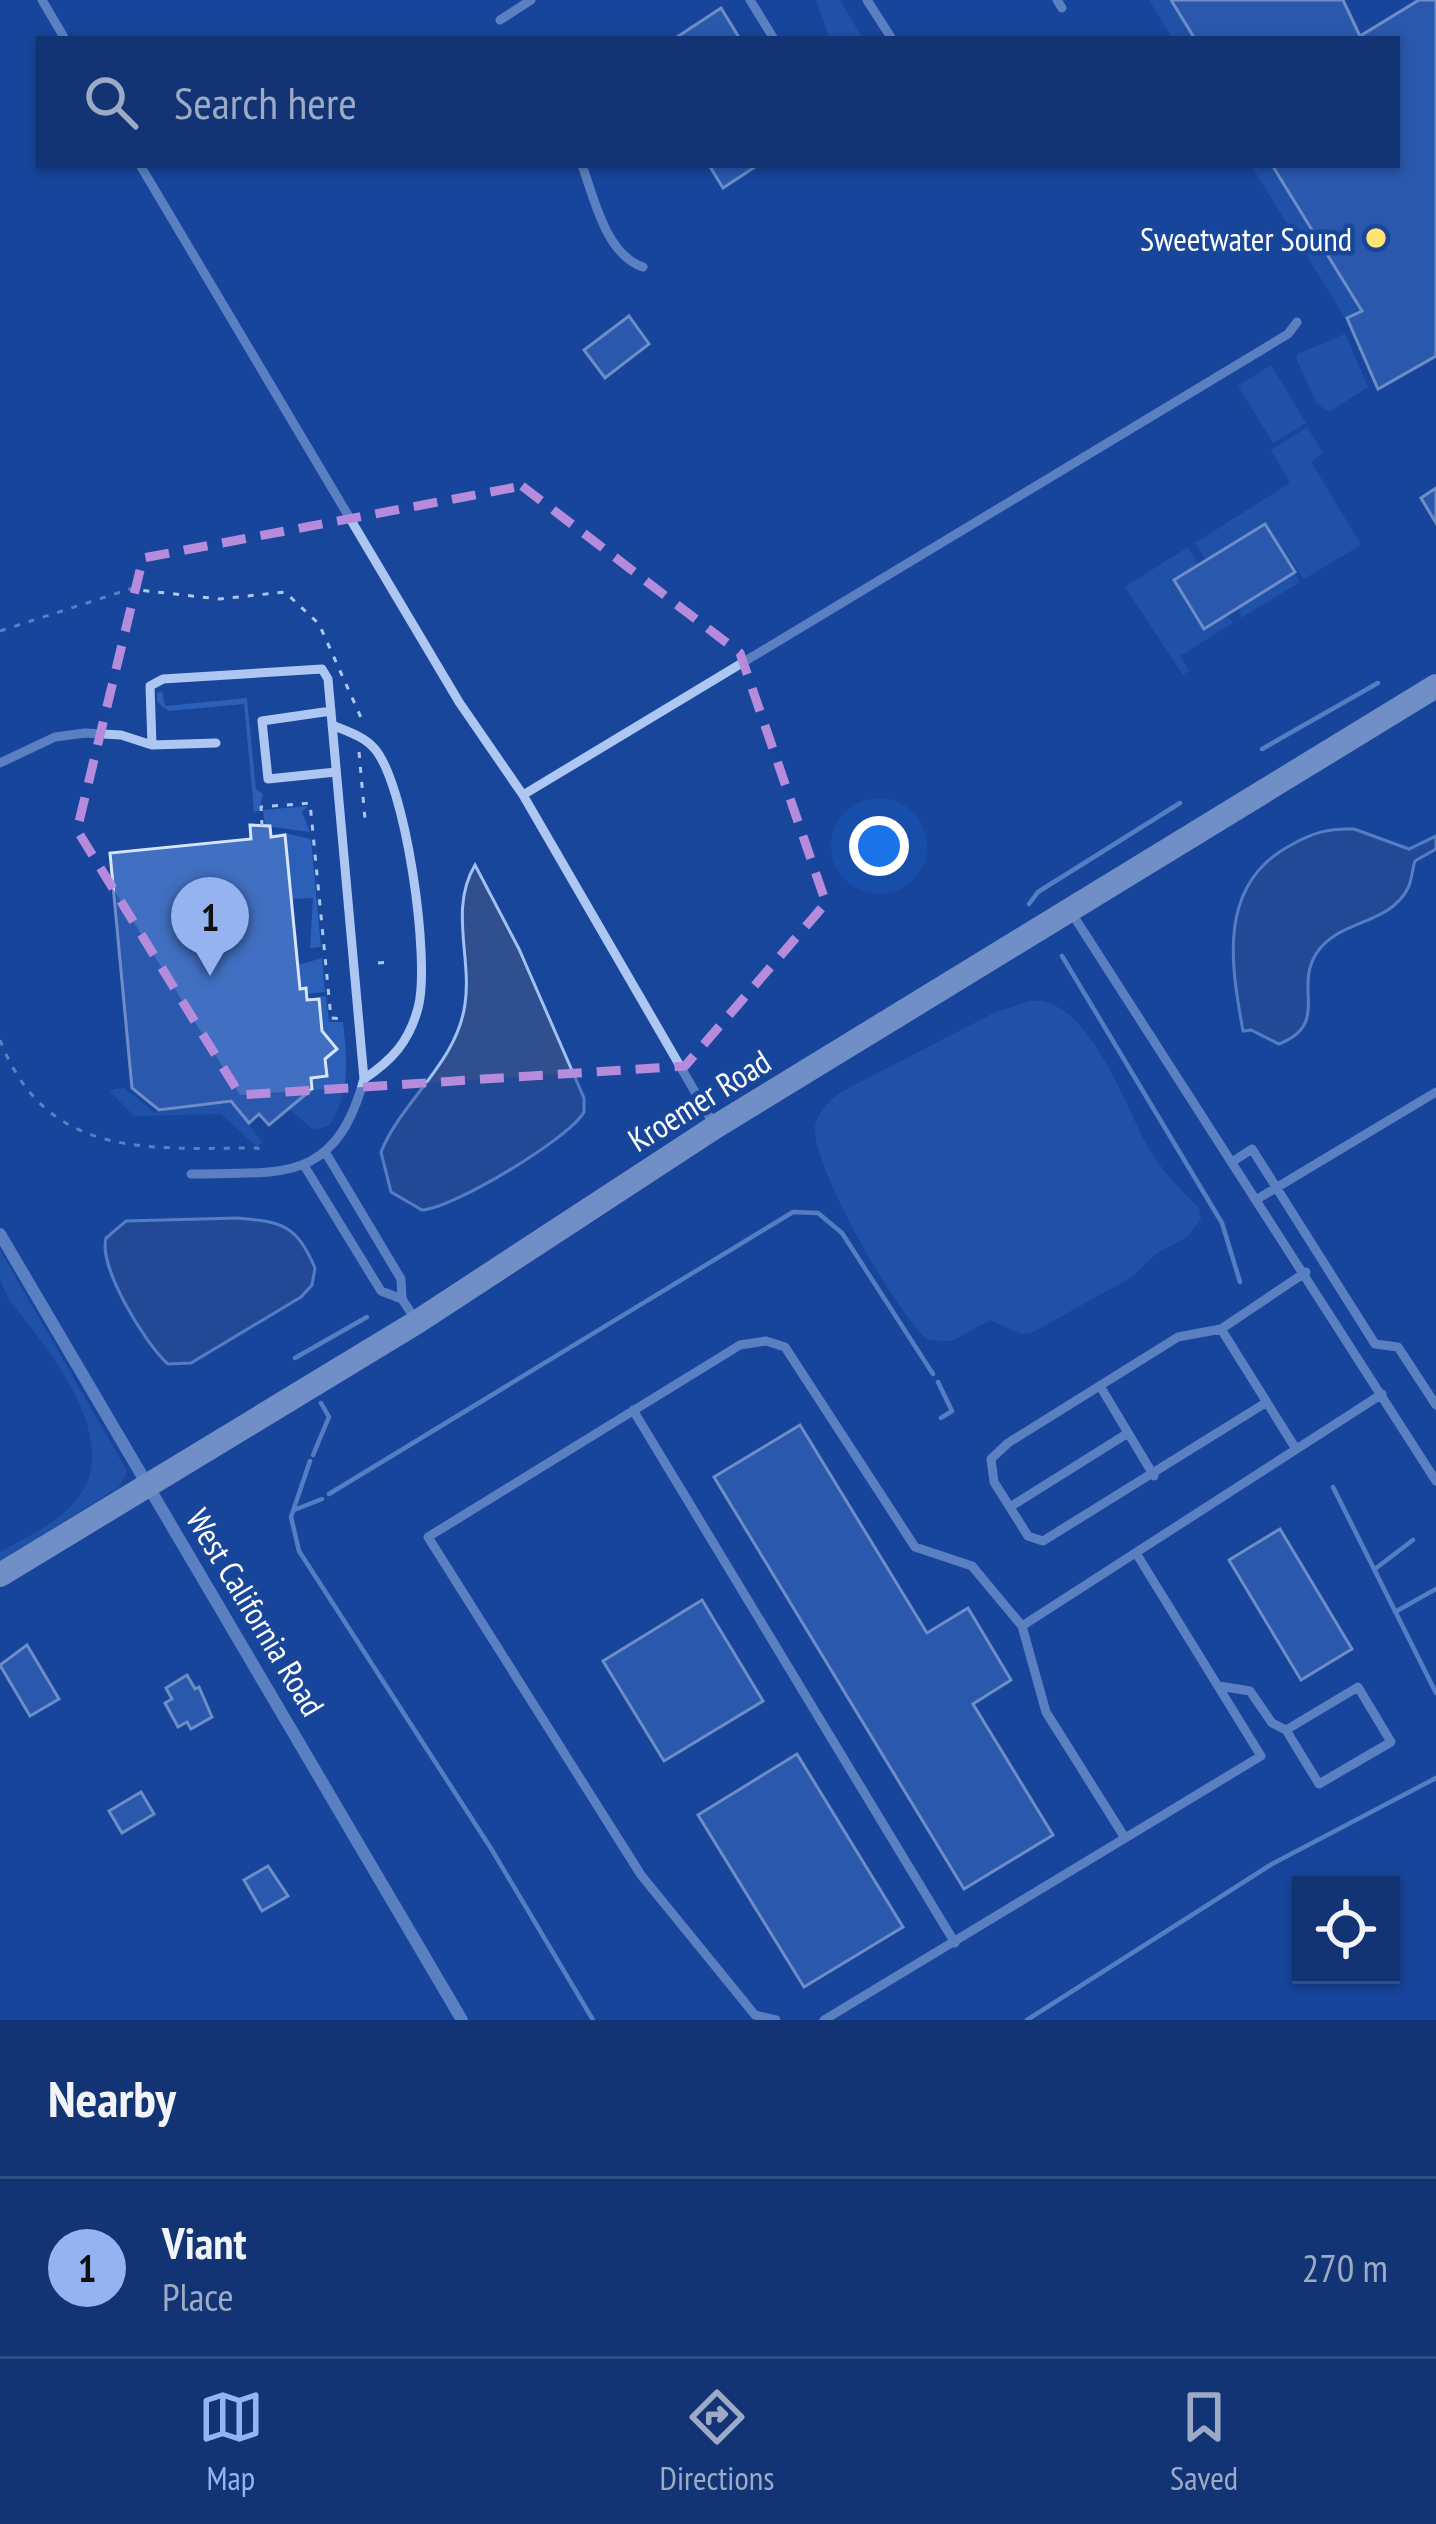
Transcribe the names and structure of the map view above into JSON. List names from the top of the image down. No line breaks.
{"streets":{"street":["Kroemer Road","West California Road"]},"crossings":[["Kroemer Road","West California Road"]],"places":["Sweetwater Sound"],"page":{"search":"Search here","pins":"1","heading":"Nearby","list":[{"mark":"1","name":"Viant","note":"Place","value":"270 m"}],"nav":["Map","Directions","Saved"]}}
